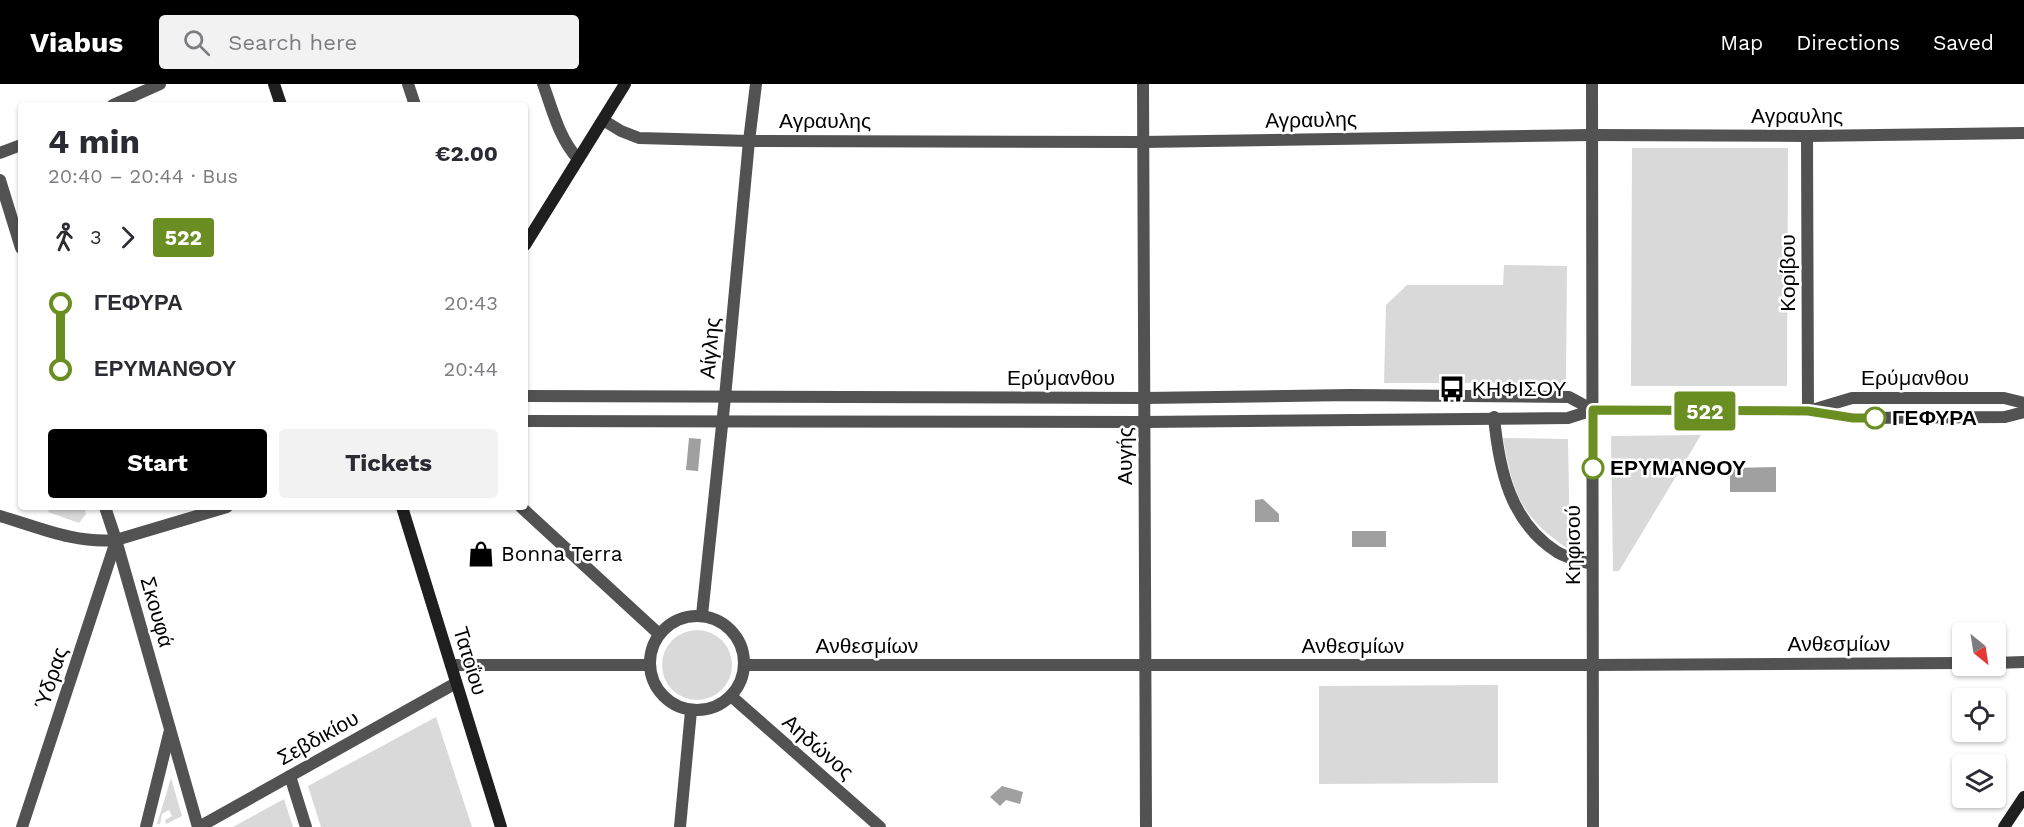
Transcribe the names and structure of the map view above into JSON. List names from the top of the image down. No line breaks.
{"streets":{"main road":["Τατοΐου"],"street":["Αγραυλης","Κορίβου","Αίγλης","Ερύμανθου","Αυγής","Κηφισού","Σκουφά","Ανθεσμίων","Ύδρας","Σεβδικίου","Αηδώνος"]},"crossings":[["Αγραυλης","Κορίβου"],["Αγραυλης","Αίγλης"],["Αγραυλης","Αυγής"],["Αγραυλης","Κηφισού"],["Κορίβου","Ερύμανθου"],["Αίγλης","Ερύμανθου"],["Αίγλης","Ανθεσμίων"],["Αίγλης","Αηδώνος"],["Ερύμανθου","Αυγής"],["Ερύμανθου","Κηφισού"],["Αυγής","Ανθεσμίων"],["Κηφισού","Ανθεσμίων"],["Σκουφά","Ύδρας"],["Σκουφά","Σεβδικίου"],["Ανθεσμίων","Αηδώνος"],["Τατοΐου","Σεβδικίου"]],"places":{"bus stop":["ΚΗΦΙΣΟΥ"],"other":["ΓΕΦΥΡΑ","ΕΡΥΜΑΝΘΟΥ"],"shop":["Bonna Terra"]},"lines":["bus line 522"],"north":"bottom right","page":{"header":"Viabus","search":"Search here","nav":["Map","Directions","Saved"],"on_map":"522","heading":["4 min","20:40 – 20:44 · Bus","€2.00"],"legs":["3","522"],"list":[{"name":"ΓΕΦΥΡΑ","value":"20:43"},{"name":"ΕΡΥΜΑΝΘΟΥ","value":"20:44"}],"buttons":["Start","Tickets"]}}
